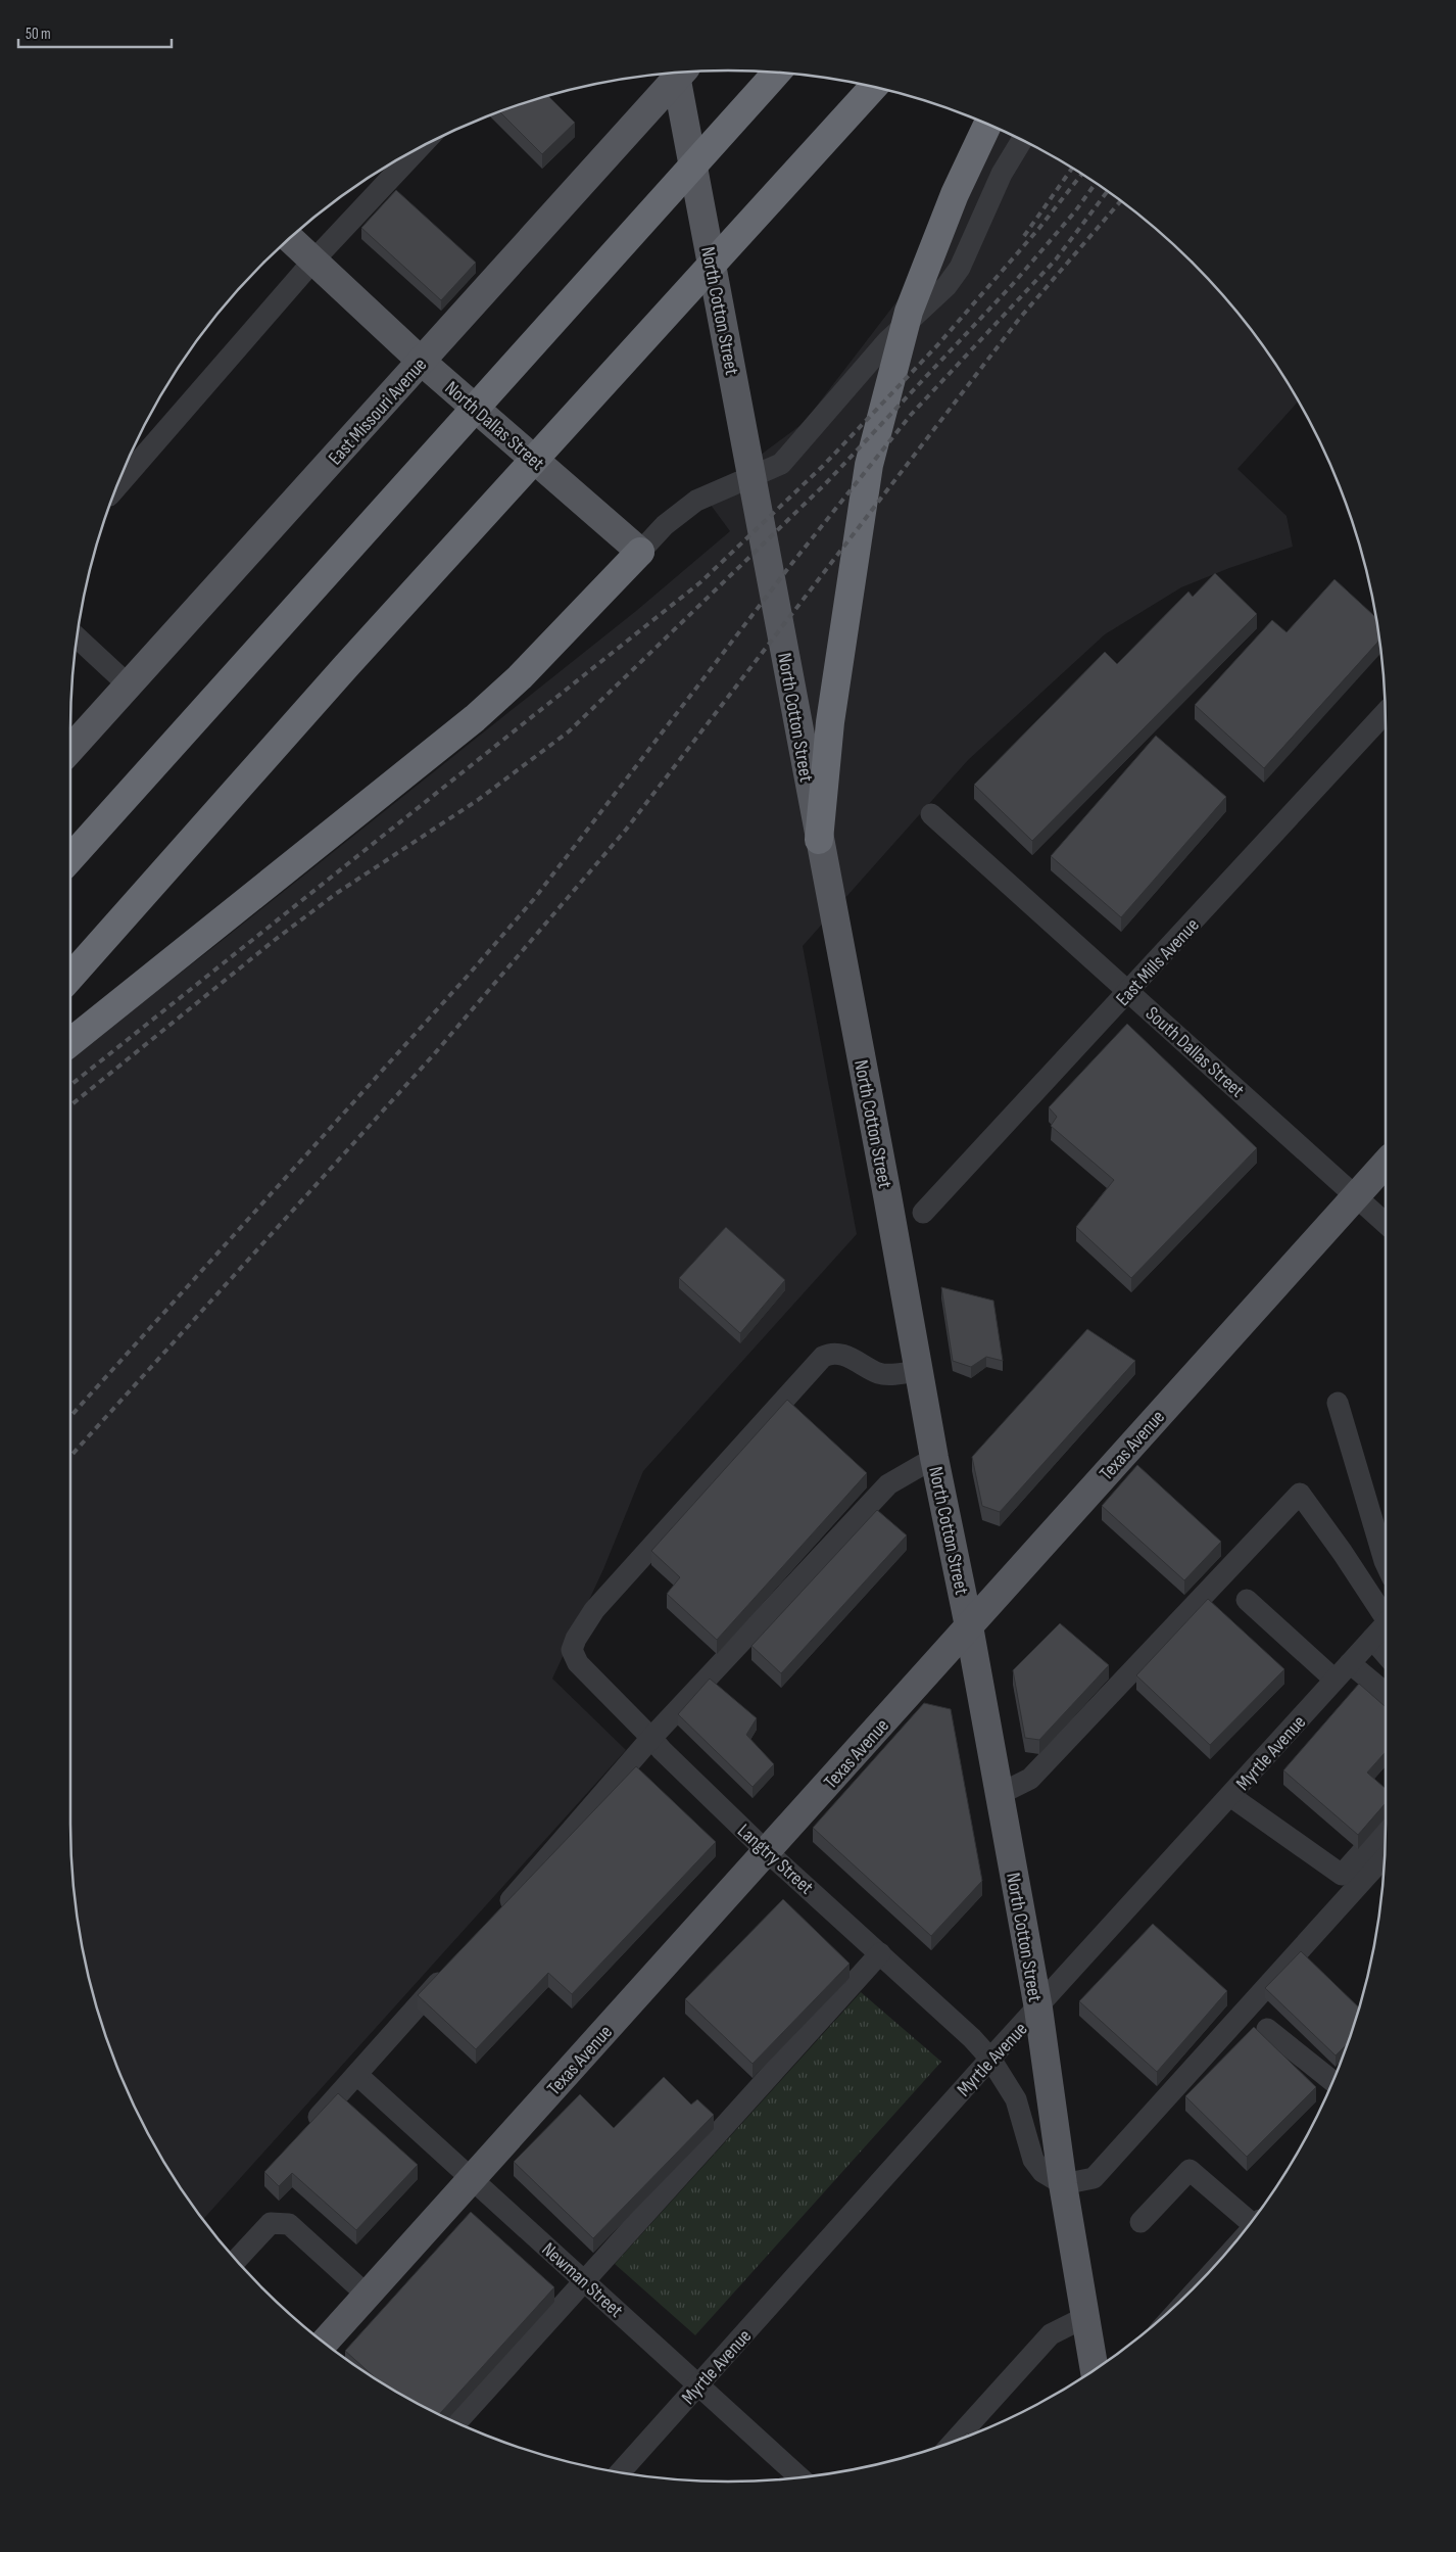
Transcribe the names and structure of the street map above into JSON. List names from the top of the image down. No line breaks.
{"streets":{"main road":["North Cotton Street","East Missouri Avenue","North Dallas Street","Texas Avenue"],"street":["East Mills Avenue","South Dallas Street","Myrtle Avenue","Langtry Street","Newman Street"]},"crossings":[["North Cotton Street","Texas Avenue"],["North Cotton Street","Myrtle Avenue"],["North Cotton Street","Langtry Street"],["East Missouri Avenue","North Dallas Street"],["East Mills Avenue","South Dallas Street"],["South Dallas Street","Texas Avenue"],["Texas Avenue","Langtry Street"],["Texas Avenue","Newman Street"],["Myrtle Avenue","Langtry Street"],["Myrtle Avenue","Newman Street"]],"scale_bar":"50 m"}
